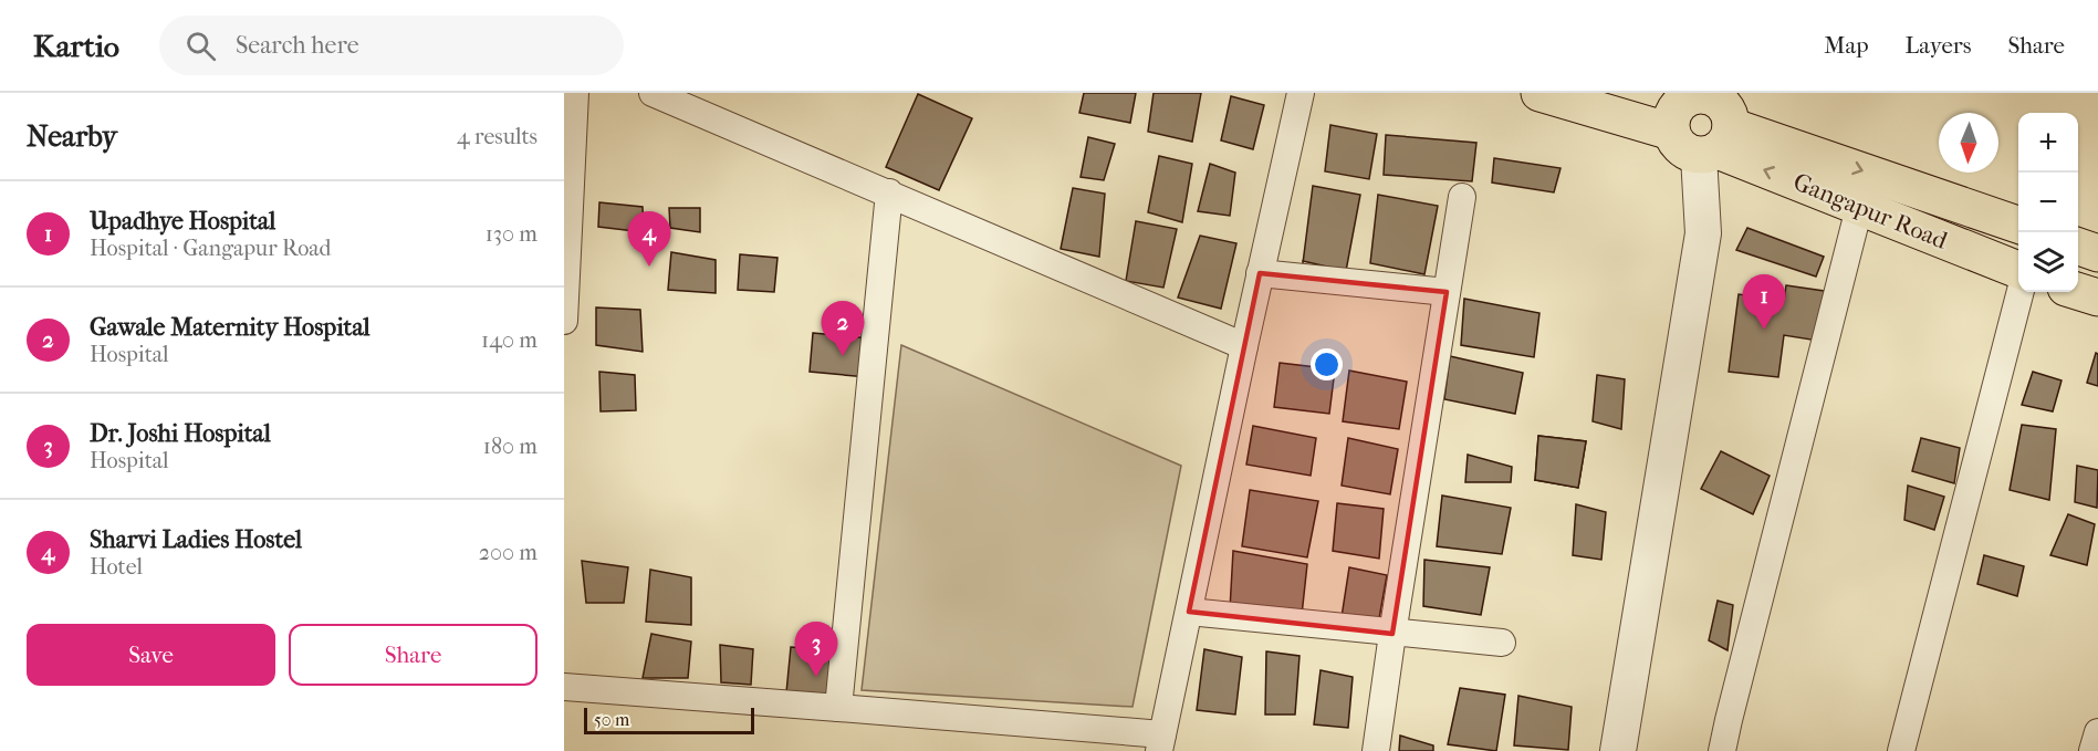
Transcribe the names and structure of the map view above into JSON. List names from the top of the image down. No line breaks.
{"streets":{"main road":["Gangapur Road"]},"scale_bar":"50 m","north":"bottom","page":{"header":"Kartio","search":"Search here","nav":["Map","Layers","Share"],"heading":["Nearby","4 results"],"map_buttons":["+","−"],"list":[{"mark":"1","name":"Upadhye Hospital","note":"Hospital · Gangapur Road","value":"130 m"},{"mark":"2","name":"Gawale Maternity Hospital","note":"Hospital","value":"140 m"},{"mark":"3","name":"Dr. Joshi Hospital","note":"Hospital","value":"180 m"},{"mark":"4","name":"Sharvi Ladies Hostel","note":"Hotel","value":"200 m"}],"pins":["4","1","2","3"],"buttons":["Save","Share"],"scale":"50 m"}}
